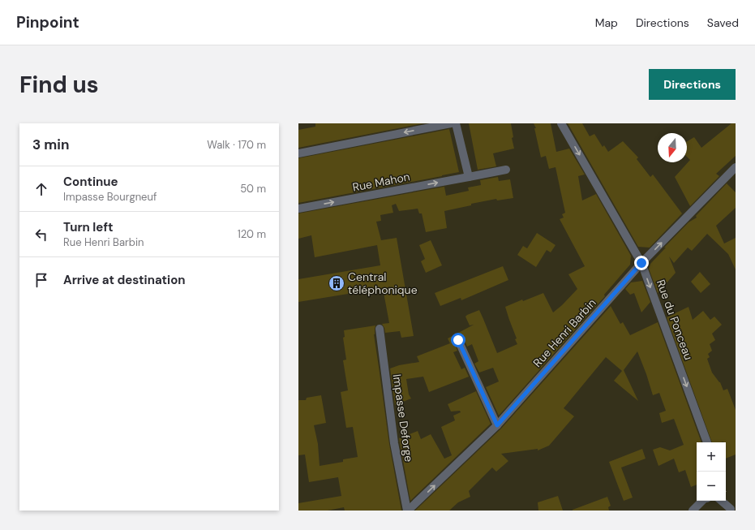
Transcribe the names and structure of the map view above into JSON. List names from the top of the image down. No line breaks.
{"streets":{"street":["Rue Mahon","Rue du Ponceau","Rue Henri Barbin","Impasse Deforge"]},"crossings":[["Rue du Ponceau","Rue Henri Barbin"],["Rue Henri Barbin","Impasse Deforge"]],"one_way":["Rue du Ponceau","Rue Henri Barbin"],"places":{"building":["Central téléphonique"]},"north":"bottom","page":{"header":"Pinpoint","nav":["Map","Directions","Saved"],"buttons":"Directions","title":"Find us","heading":["3 min","Walk · 170 m"],"list":[["Continue","Impasse Bourgneuf","50 m"],["Turn left","Rue Henri Barbin","120 m"],"Arrive at destination"],"map_buttons":["+","−"]}}
